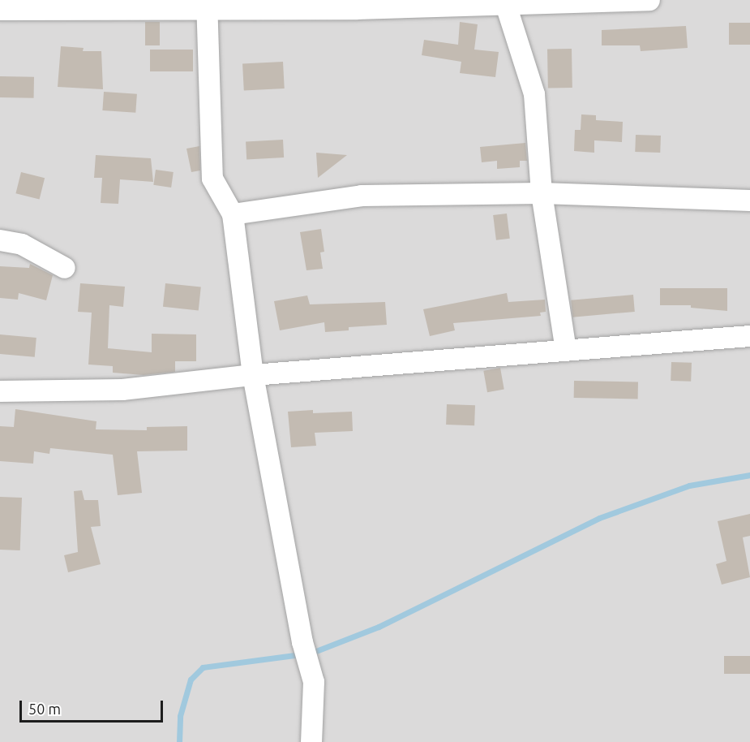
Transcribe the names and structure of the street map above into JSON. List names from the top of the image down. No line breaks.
{"scale_bar":"50 m"}
